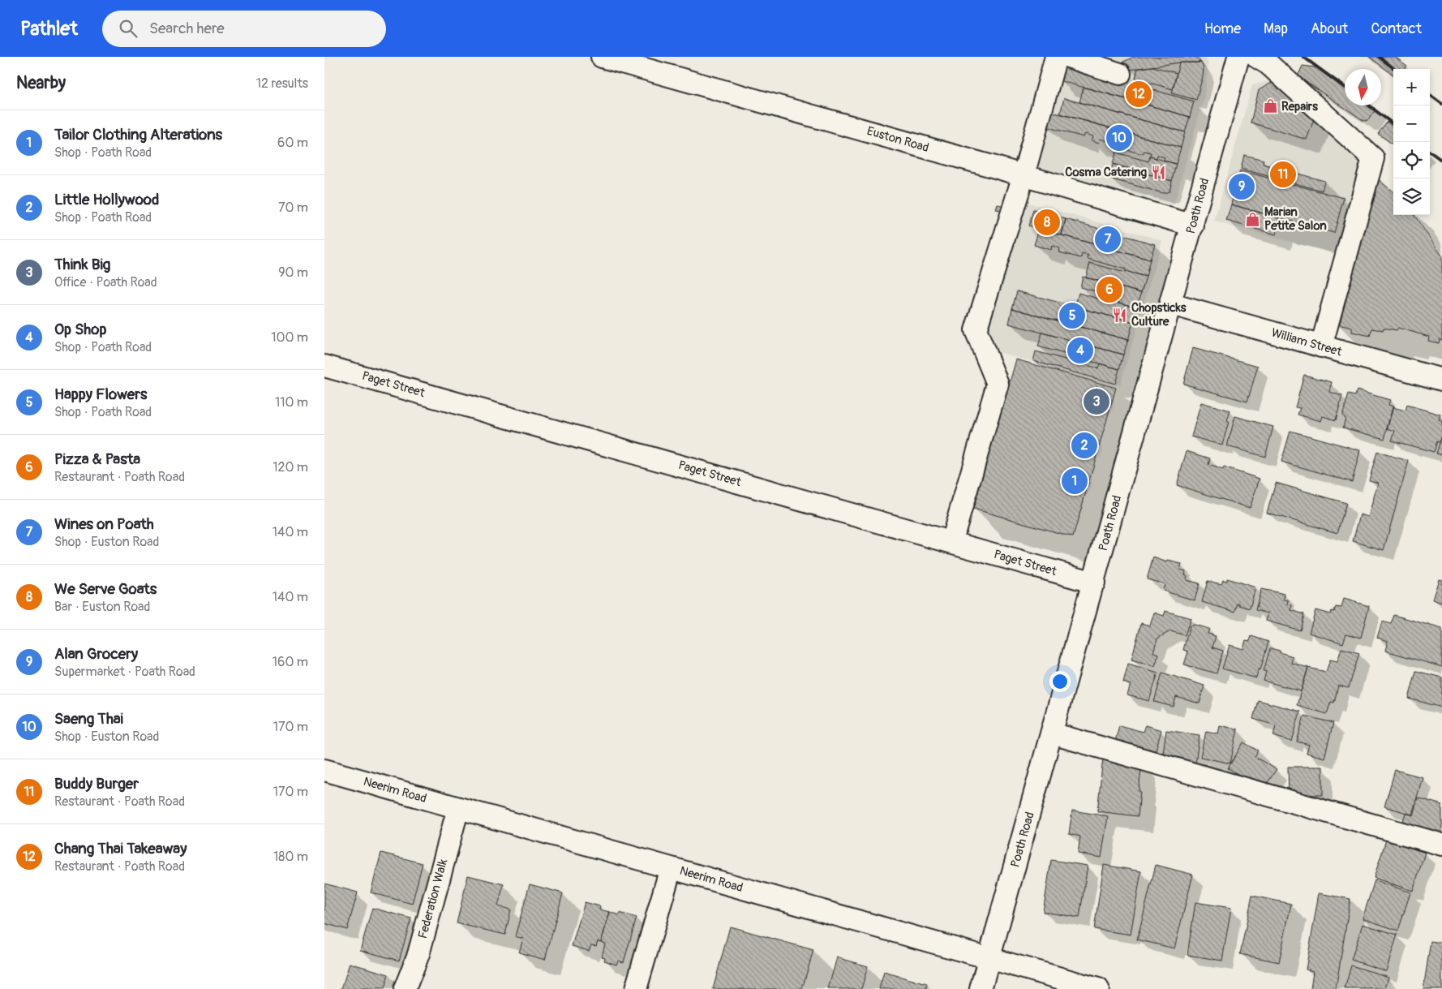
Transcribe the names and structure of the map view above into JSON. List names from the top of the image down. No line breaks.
{"streets":{"street":["Euston Road","Poath Road","William Street","Paget Street","Neerim Road","Federation Walk"]},"crossings":[["Euston Road","Poath Road"],["Poath Road","William Street"],["Poath Road","Paget Street"],["Poath Road","Neerim Road"],["Neerim Road","Federation Walk"]],"places":{"shop":["Repairs","Marian Petite Salon"],"restaurant":["Cosma Catering","Chopsticks Culture"]},"north":"bottom","page":{"header":"Pathlet","search":"Search here","nav":["Home","Map","About","Contact"],"heading":["Nearby","12 results"],"map_buttons":["+","−"],"pins":["12","10","11","9","8","7","6","5","4","3","2","1"],"list":[{"mark":"1","name":"Tailor Clothing Alterations","note":"Shop · Poath Road","value":"60 m"},{"mark":"2","name":"Little Hollywood","note":"Shop · Poath Road","value":"70 m"},{"mark":"3","name":"Think Big","note":"Office · Poath Road","value":"90 m"},{"mark":"4","name":"Op Shop","note":"Shop · Poath Road","value":"100 m"},{"mark":"5","name":"Happy Flowers","note":"Shop · Poath Road","value":"110 m"},{"mark":"6","name":"Pizza & Pasta","note":"Restaurant · Poath Road","value":"120 m"},{"mark":"7","name":"Wines on Poath","note":"Shop · Euston Road","value":"140 m"},{"mark":"8","name":"We Serve Goats","note":"Bar · Euston Road","value":"140 m"},{"mark":"9","name":"Alan Grocery","note":"Supermarket · Poath Road","value":"160 m"},{"mark":"10","name":"Saeng Thai","note":"Shop · Euston Road","value":"170 m"},{"mark":"11","name":"Buddy Burger","note":"Restaurant · Poath Road","value":"170 m"},{"mark":"12","name":"Chang Thai Takeaway","note":"Restaurant · Poath Road","value":"180 m"}]}}
